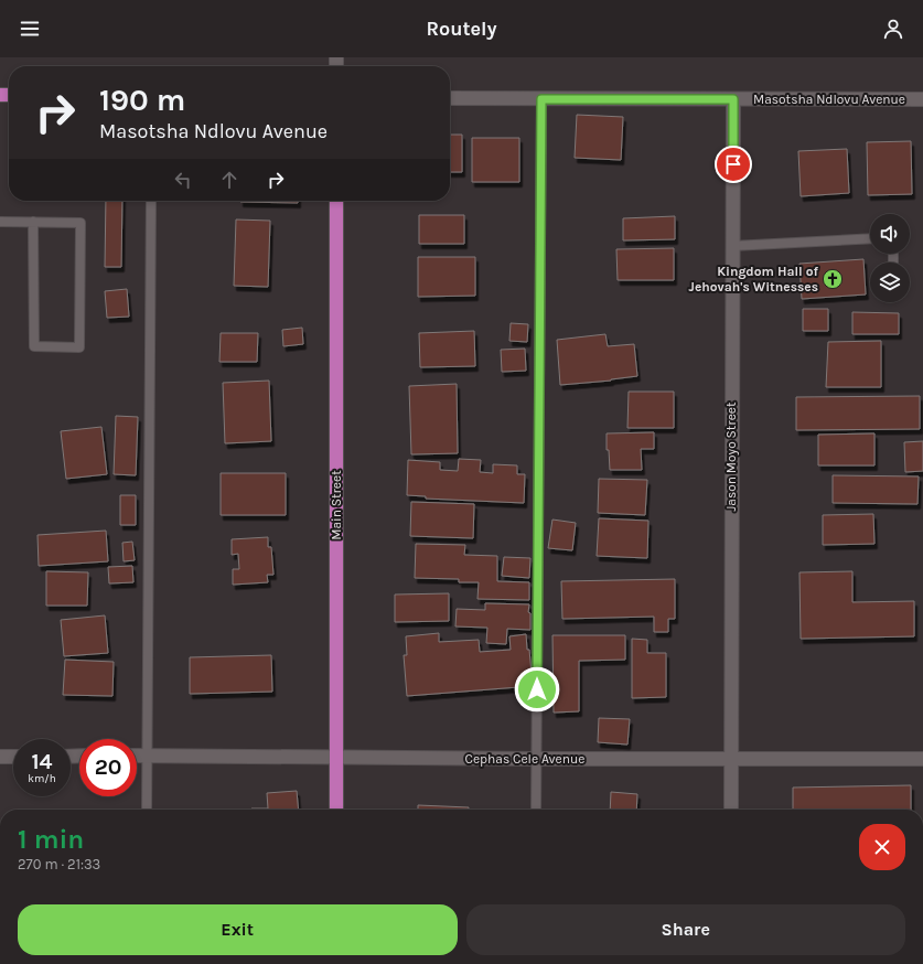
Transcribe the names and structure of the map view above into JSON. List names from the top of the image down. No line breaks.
{"streets":{"highway":["Main Street"],"street":["Masotsha Ndlovu Avenue","Jason Moyo Street","Cephas Cele Avenue"]},"crossings":[["Masotsha Ndlovu Avenue","Jason Moyo Street"],["Jason Moyo Street","Cephas Cele Avenue"],["Main Street","Cephas Cele Avenue"]],"places":{"church":["Kingdom Hall of Jehovah's Witnesses"]},"page":{"header":"Routely","turn":["190 m","Masotsha Ndlovu Avenue"],"speed":"14 km/h","limit":"20","heading":["1 min","270 m · 21:33"],"buttons":["Exit","Share"]}}
